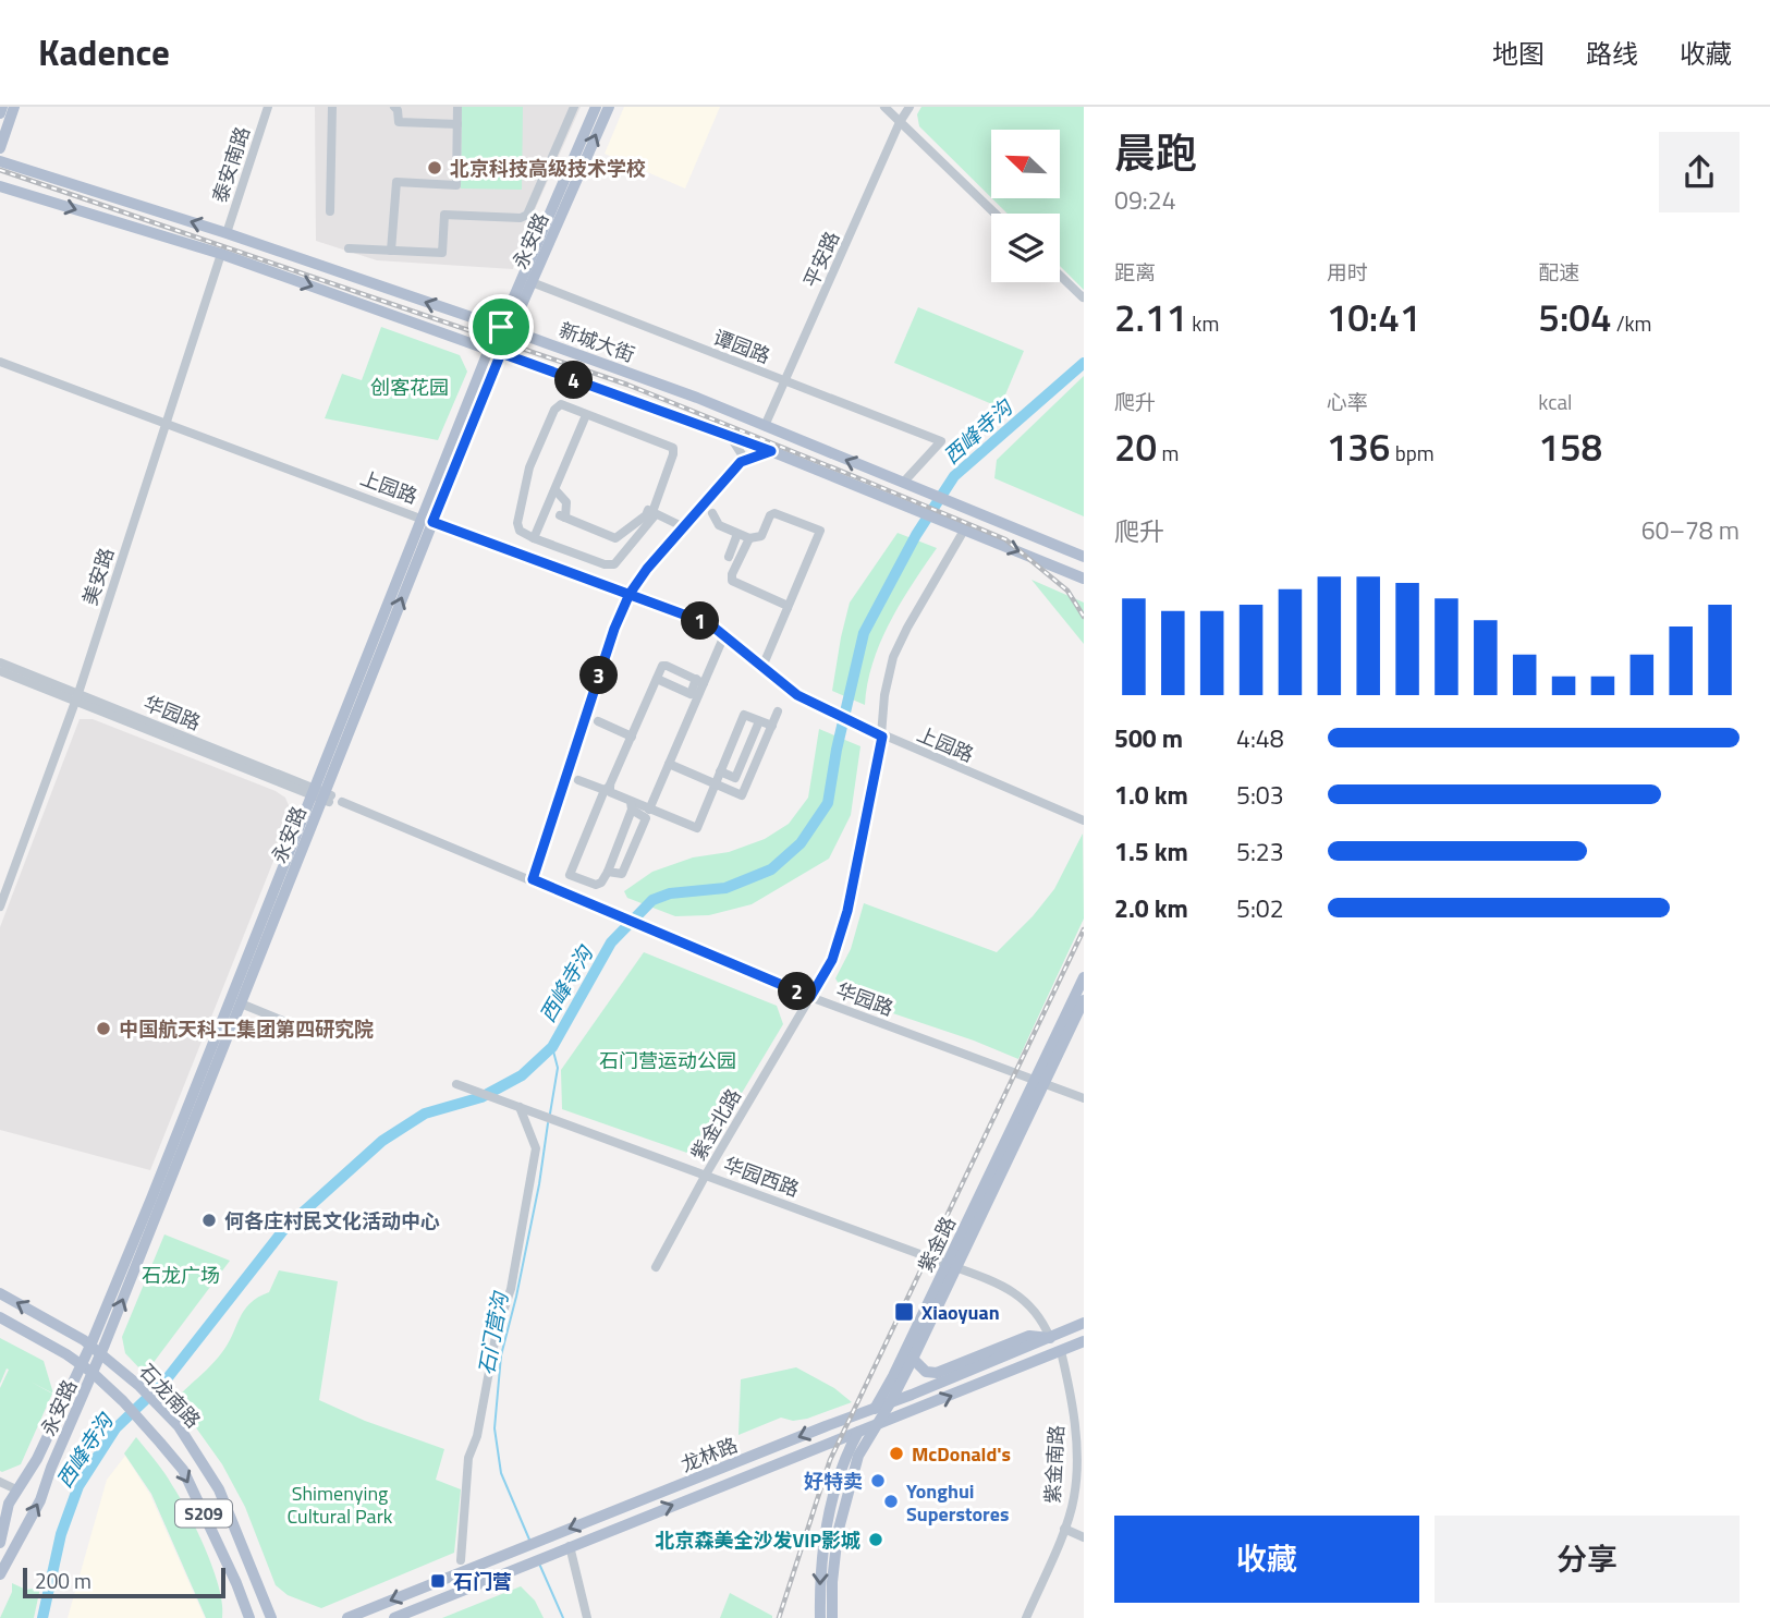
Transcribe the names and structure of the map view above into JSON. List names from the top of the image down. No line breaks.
{"streets":{"main road":["永安路","新城大街","紫金路","石龙南路","龙林路","S209"],"street":["泰安南路","平安路","谭园路","上园路","美安路","华园路","紫金北路","华园西路","紫金南路"]},"crossings":[["泰安南路","新城大街"],["永安路","新城大街"],["永安路","谭园路"],["永安路","上园路"],["永安路","华园路"],["永安路","石龙南路"],["平安路","新城大街"],["平安路","谭园路"],["新城大街","谭园路"],["上园路","美安路"],["上园路","紫金北路"],["美安路","华园路"],["华园路","紫金北路"],["华园路","紫金路"],["紫金北路","华园西路"],["华园西路","紫金路"],["华园西路","龙林路"],["紫金路","龙林路"],["龙林路","紫金南路"]],"water":["西峰寺沟","石门营沟"],"parks":["创客花园","石门营运动公园","石龙广场","Shimenying Cultural Park"],"places":{"other":["北京科技高级技术学校","中国航天科工集团第四研究院","何各庄村民文化活动中心","McDonald's","好特卖","Yonghui Superstores","北京森美全沙发VIP影城"],"transit":["Xiaoyuan","石门营"]},"scale_bar":"200 m","north":"top left","page":{"header":"Kadence","nav":["地图","路线","收藏"],"heading":["晨跑","09:24"],"stats":[["距离","2.11 km"],["用时","10:41"],["配速","5:04 /km"],["爬升","20 m"],["心率","136 bpm"],["kcal","158"]],"pins":["4","1","3","2"],"chart":["爬升","60–78 m"],"list":[{"name":"500 m","note":"4:48"},{"name":"1.0 km","note":"5:03"},{"name":"1.5 km","note":"5:23"},{"name":"2.0 km","note":"5:02"}],"buttons":["收藏","分享"],"scale":"200 m"}}
